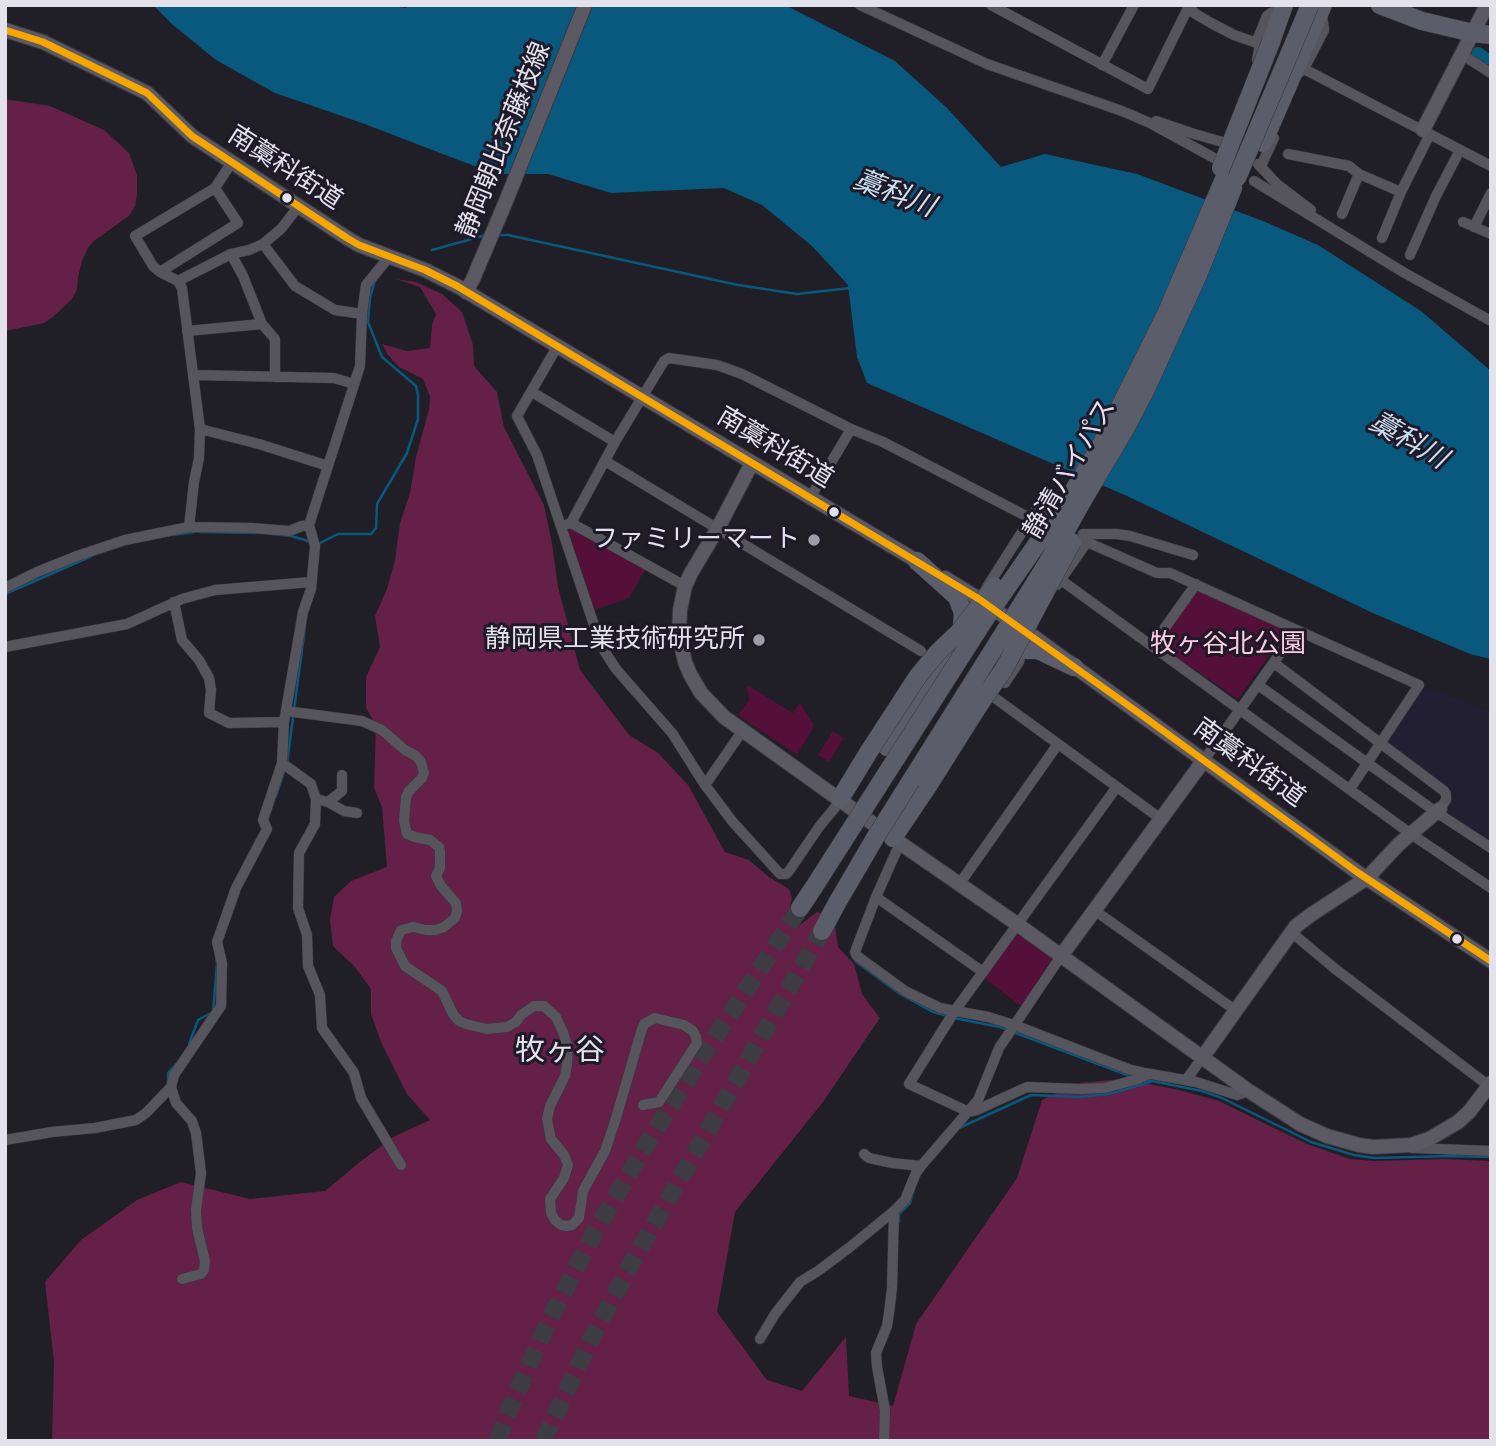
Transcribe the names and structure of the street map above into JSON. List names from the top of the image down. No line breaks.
{"streets":{"highway":["静清バイパス"],"main road":["静岡朝比奈藤枝線","南藁科街道"]},"crossings":[["静岡朝比奈藤枝線","南藁科街道"]],"districts":["牧ヶ谷"],"water":["藁科川"],"parks":["牧ヶ谷北公園"],"places":["ファミリーマート","静岡県工業技術研究所"]}
